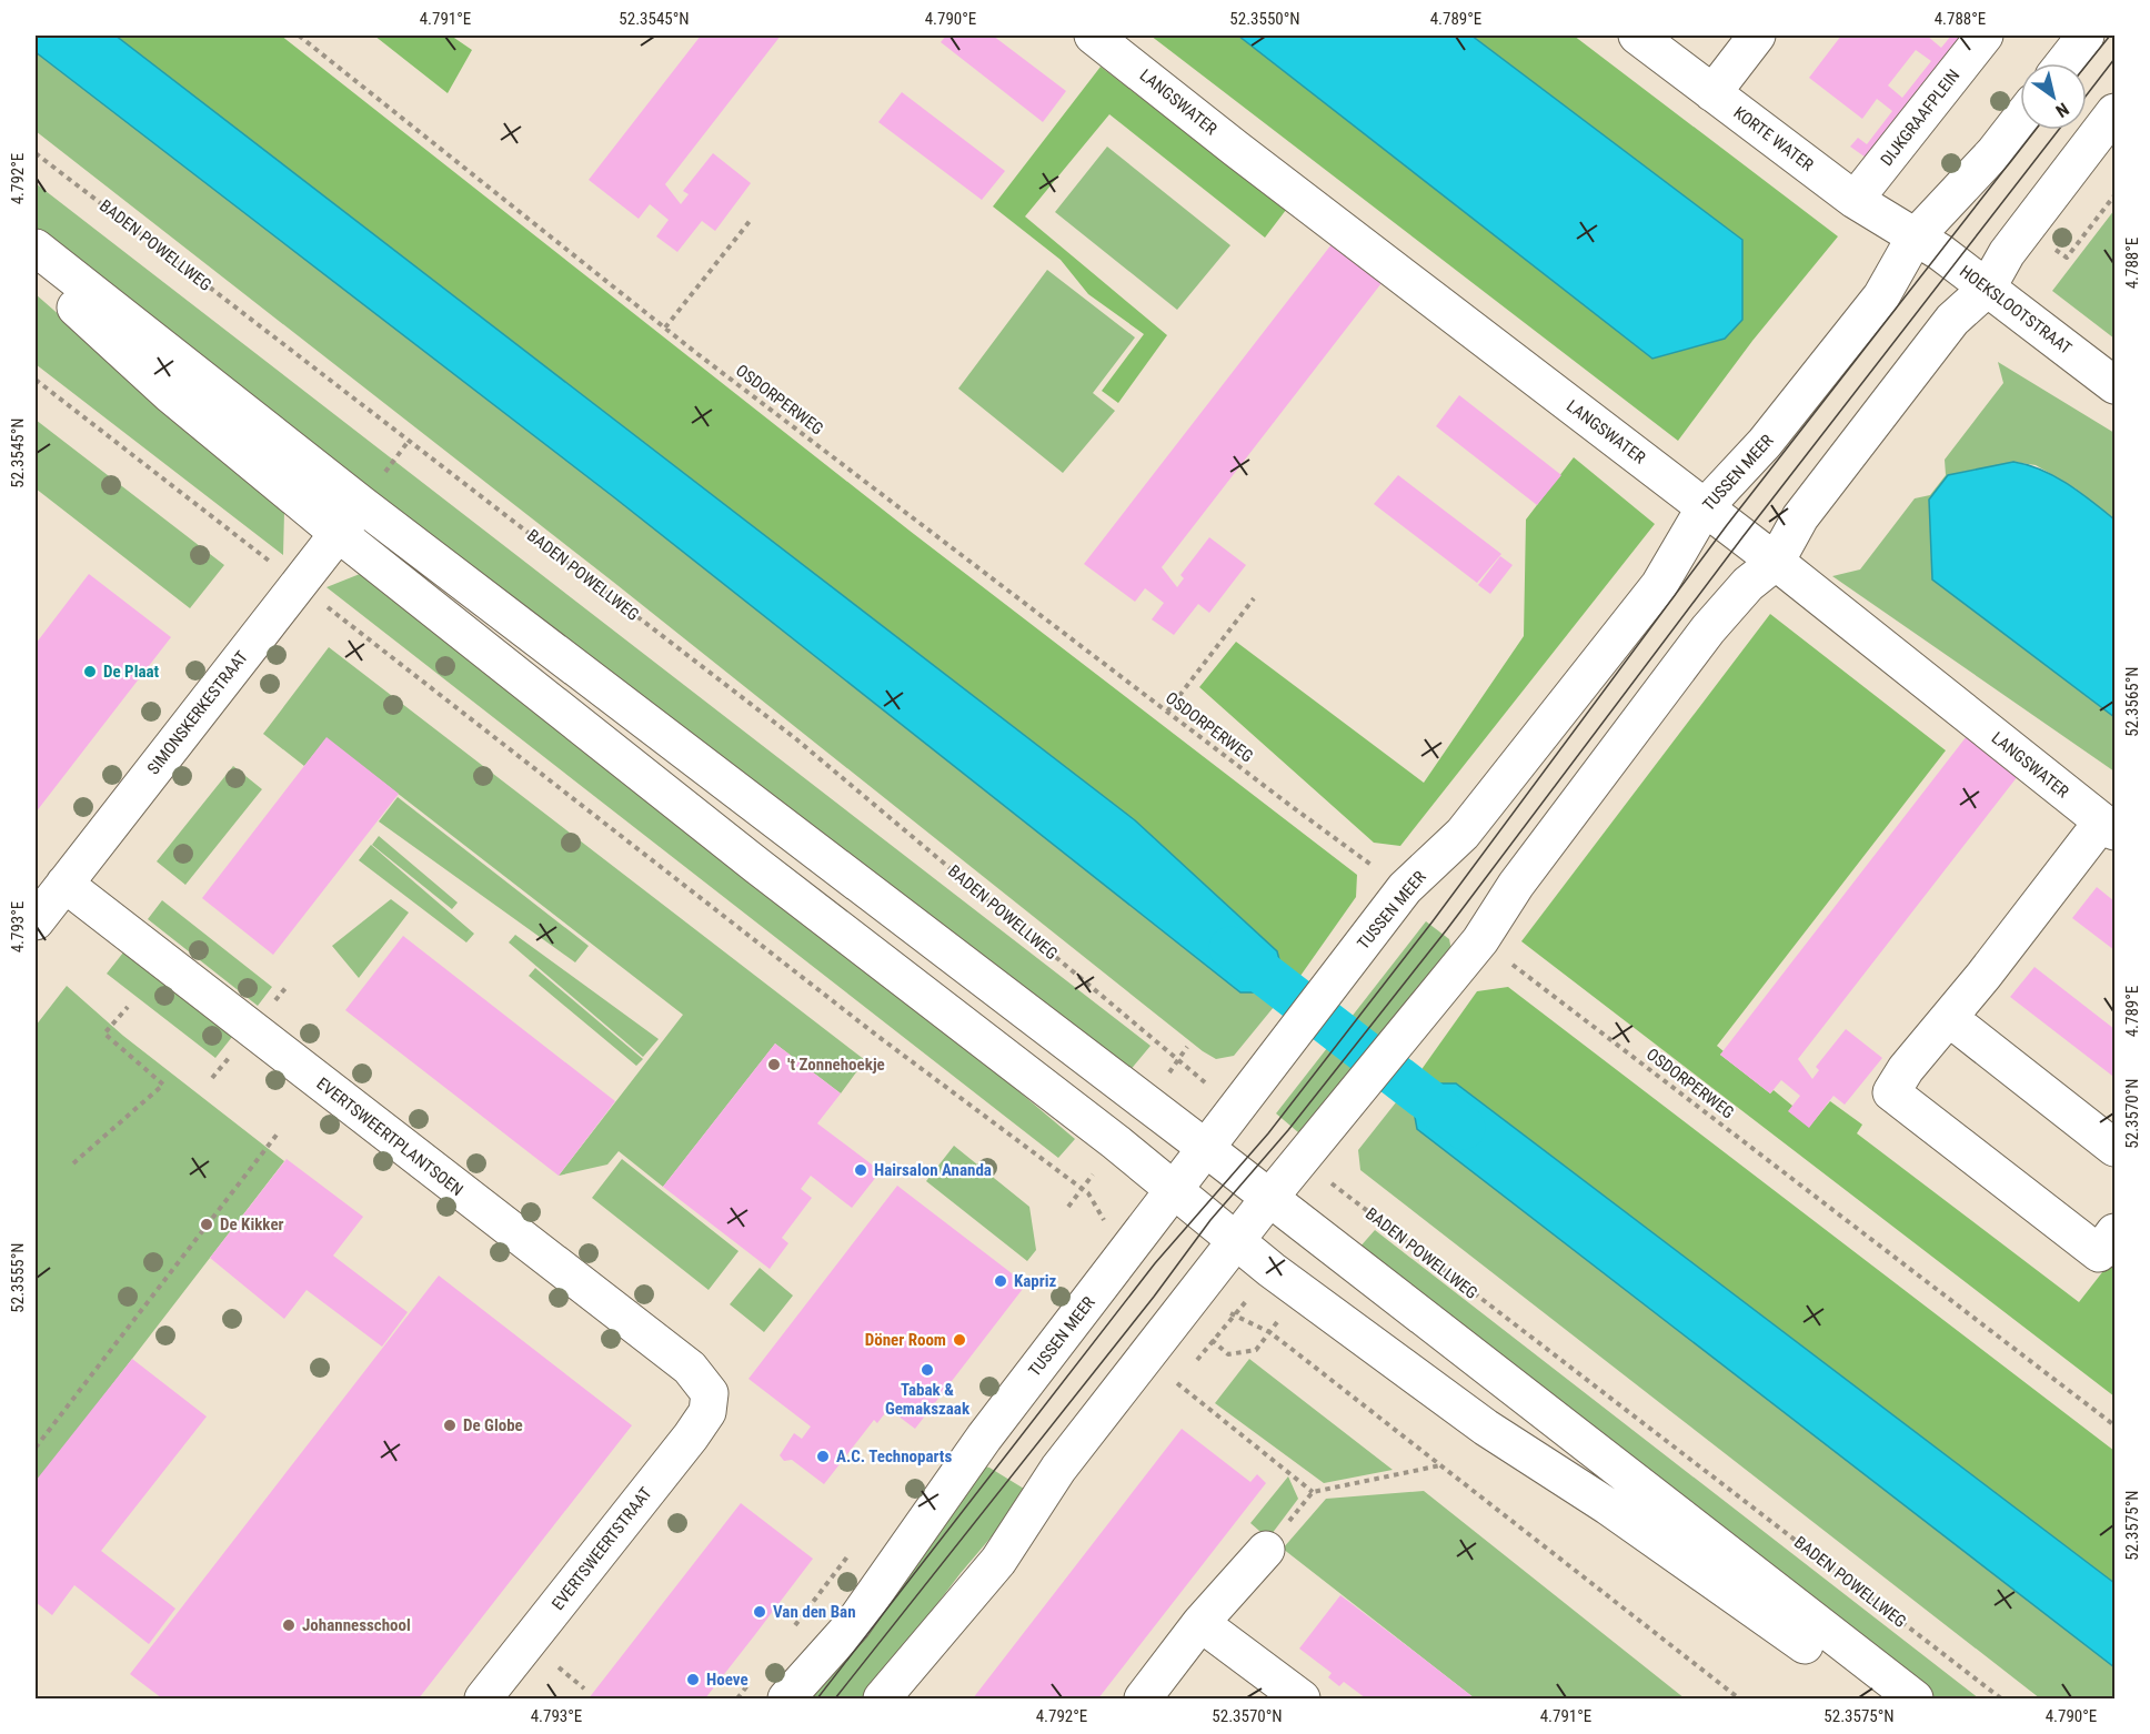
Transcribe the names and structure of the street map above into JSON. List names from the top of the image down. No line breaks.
{"streets":{"street":["LANGSWATER","DIJKGRAAFPLEIN","KORTE WATER","HOEKSLOOTSTRAAT","TUSSEN MEER","SIMONSKERKESTRAAT","EVERTSWEERTPLANTSOEN","EVERTSWEERTSTRAAT"],"path":["BADEN POWELLWEG","OSDORPERWEG"]},"crossings":[["LANGSWATER","TUSSEN MEER"],["DIJKGRAAFPLEIN","KORTE WATER"],["KORTE WATER","HOEKSLOOTSTRAAT"],["KORTE WATER","TUSSEN MEER"],["BADEN POWELLWEG","TUSSEN MEER"],["HOEKSLOOTSTRAAT","TUSSEN MEER"],["OSDORPERWEG","TUSSEN MEER"],["SIMONSKERKESTRAAT","EVERTSWEERTPLANTSOEN"],["EVERTSWEERTPLANTSOEN","EVERTSWEERTSTRAAT"]],"places":["De Plaat","'t Zonnehoekje","Hairsalon Ananda","De Kikker","Kapriz","Döner Room","Tabak & Gemakszaak","De Globe","A.C. Technoparts","Van den Ban","Johannesschool","Hoeve"],"north":"bottom right","coordinates":["4.791°E","52.3545°N","4.790°E","52.3550°N","4.789°E","4.788°E","4.792°E","52.3565°N","4.793°E","52.3570°N","52.3555°N","52.3575°N"]}
